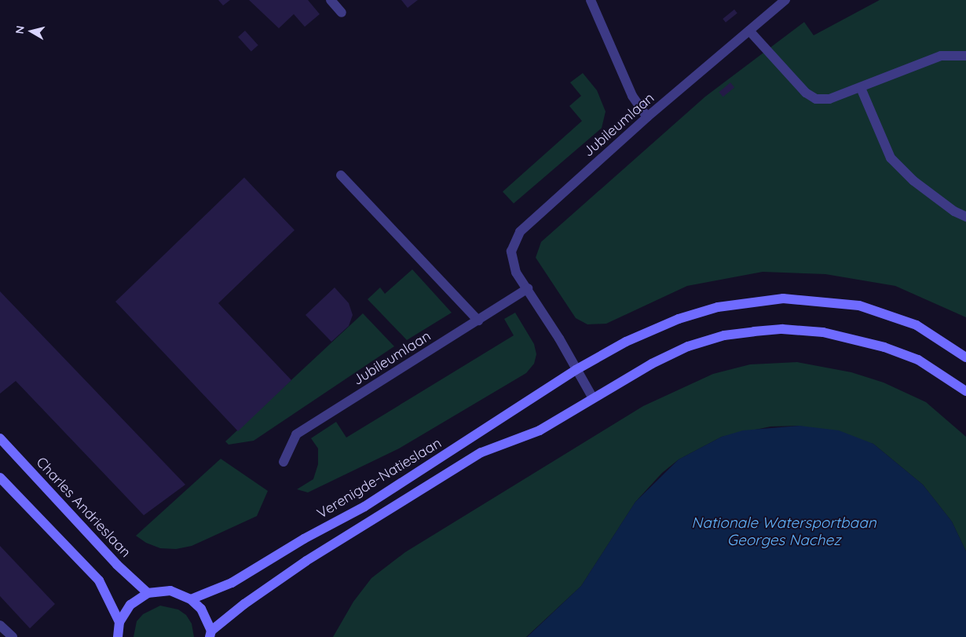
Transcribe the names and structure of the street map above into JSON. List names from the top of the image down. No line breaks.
{"streets":{"street":["Jubileumlaan","Verenigde-Natieslaan","Charles Andrieslaan"]},"crossings":[["Jubileumlaan","Verenigde-Natieslaan"]],"water":["Nationale Watersportbaan Georges Nachez"],"north":"left"}
